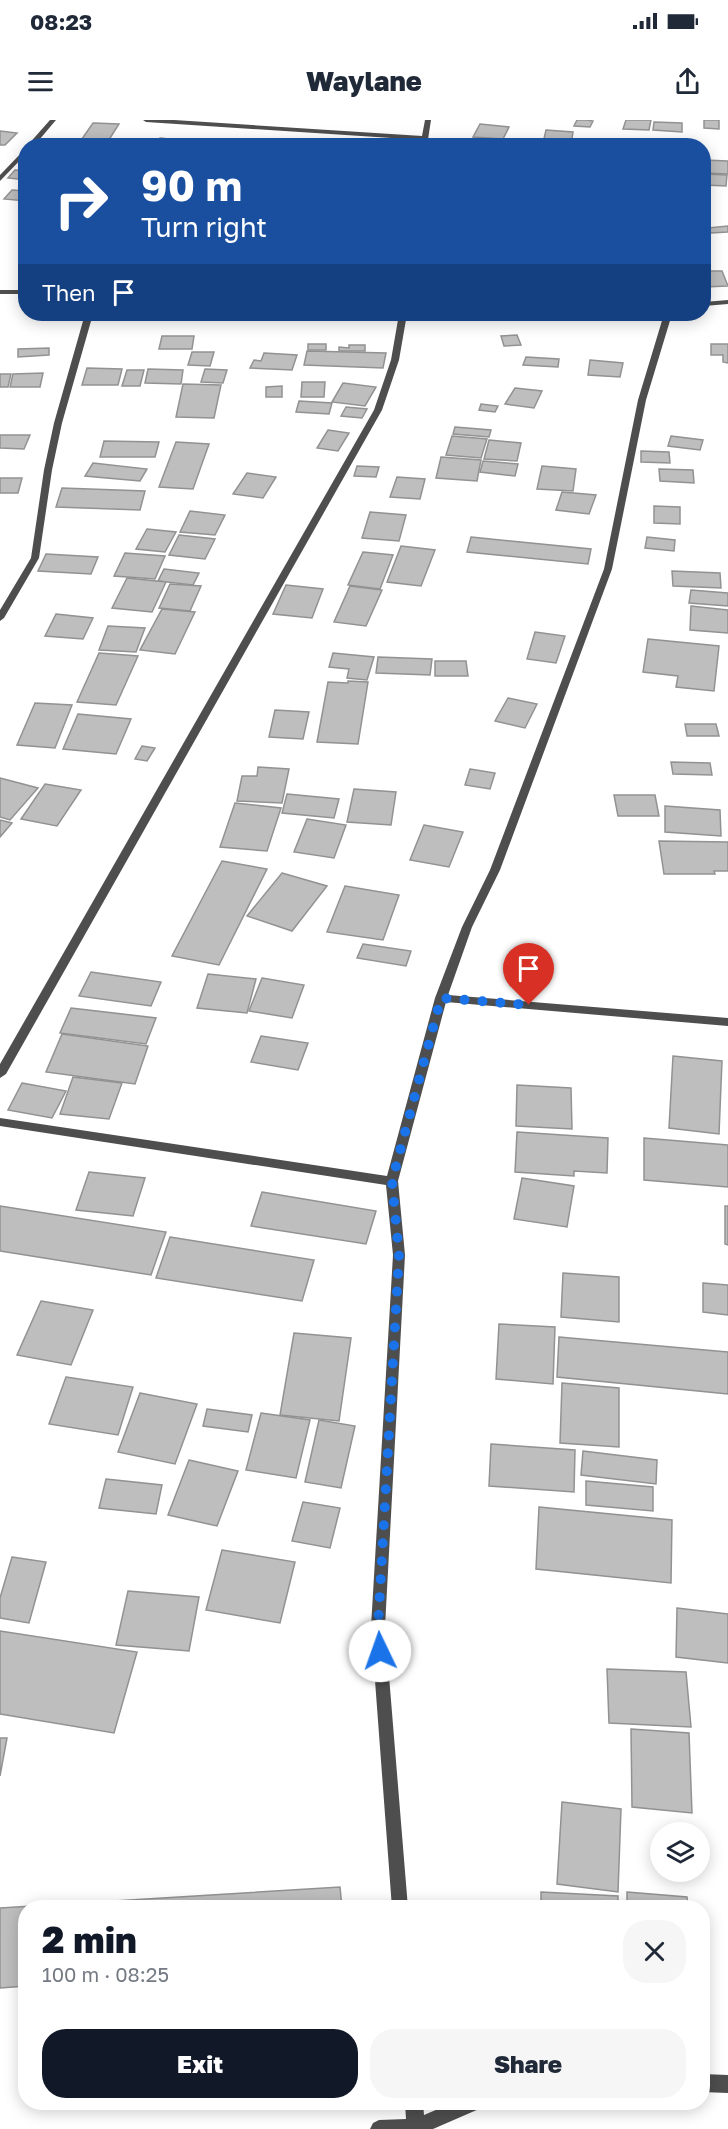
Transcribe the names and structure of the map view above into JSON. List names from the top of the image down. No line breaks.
{"page":{"status":"08:23","header":"Waylane","turn":["90 m","Turn right"],"then":"Then","heading":["2 min","100 m · 08:25"],"buttons":["Exit","Share"]}}
